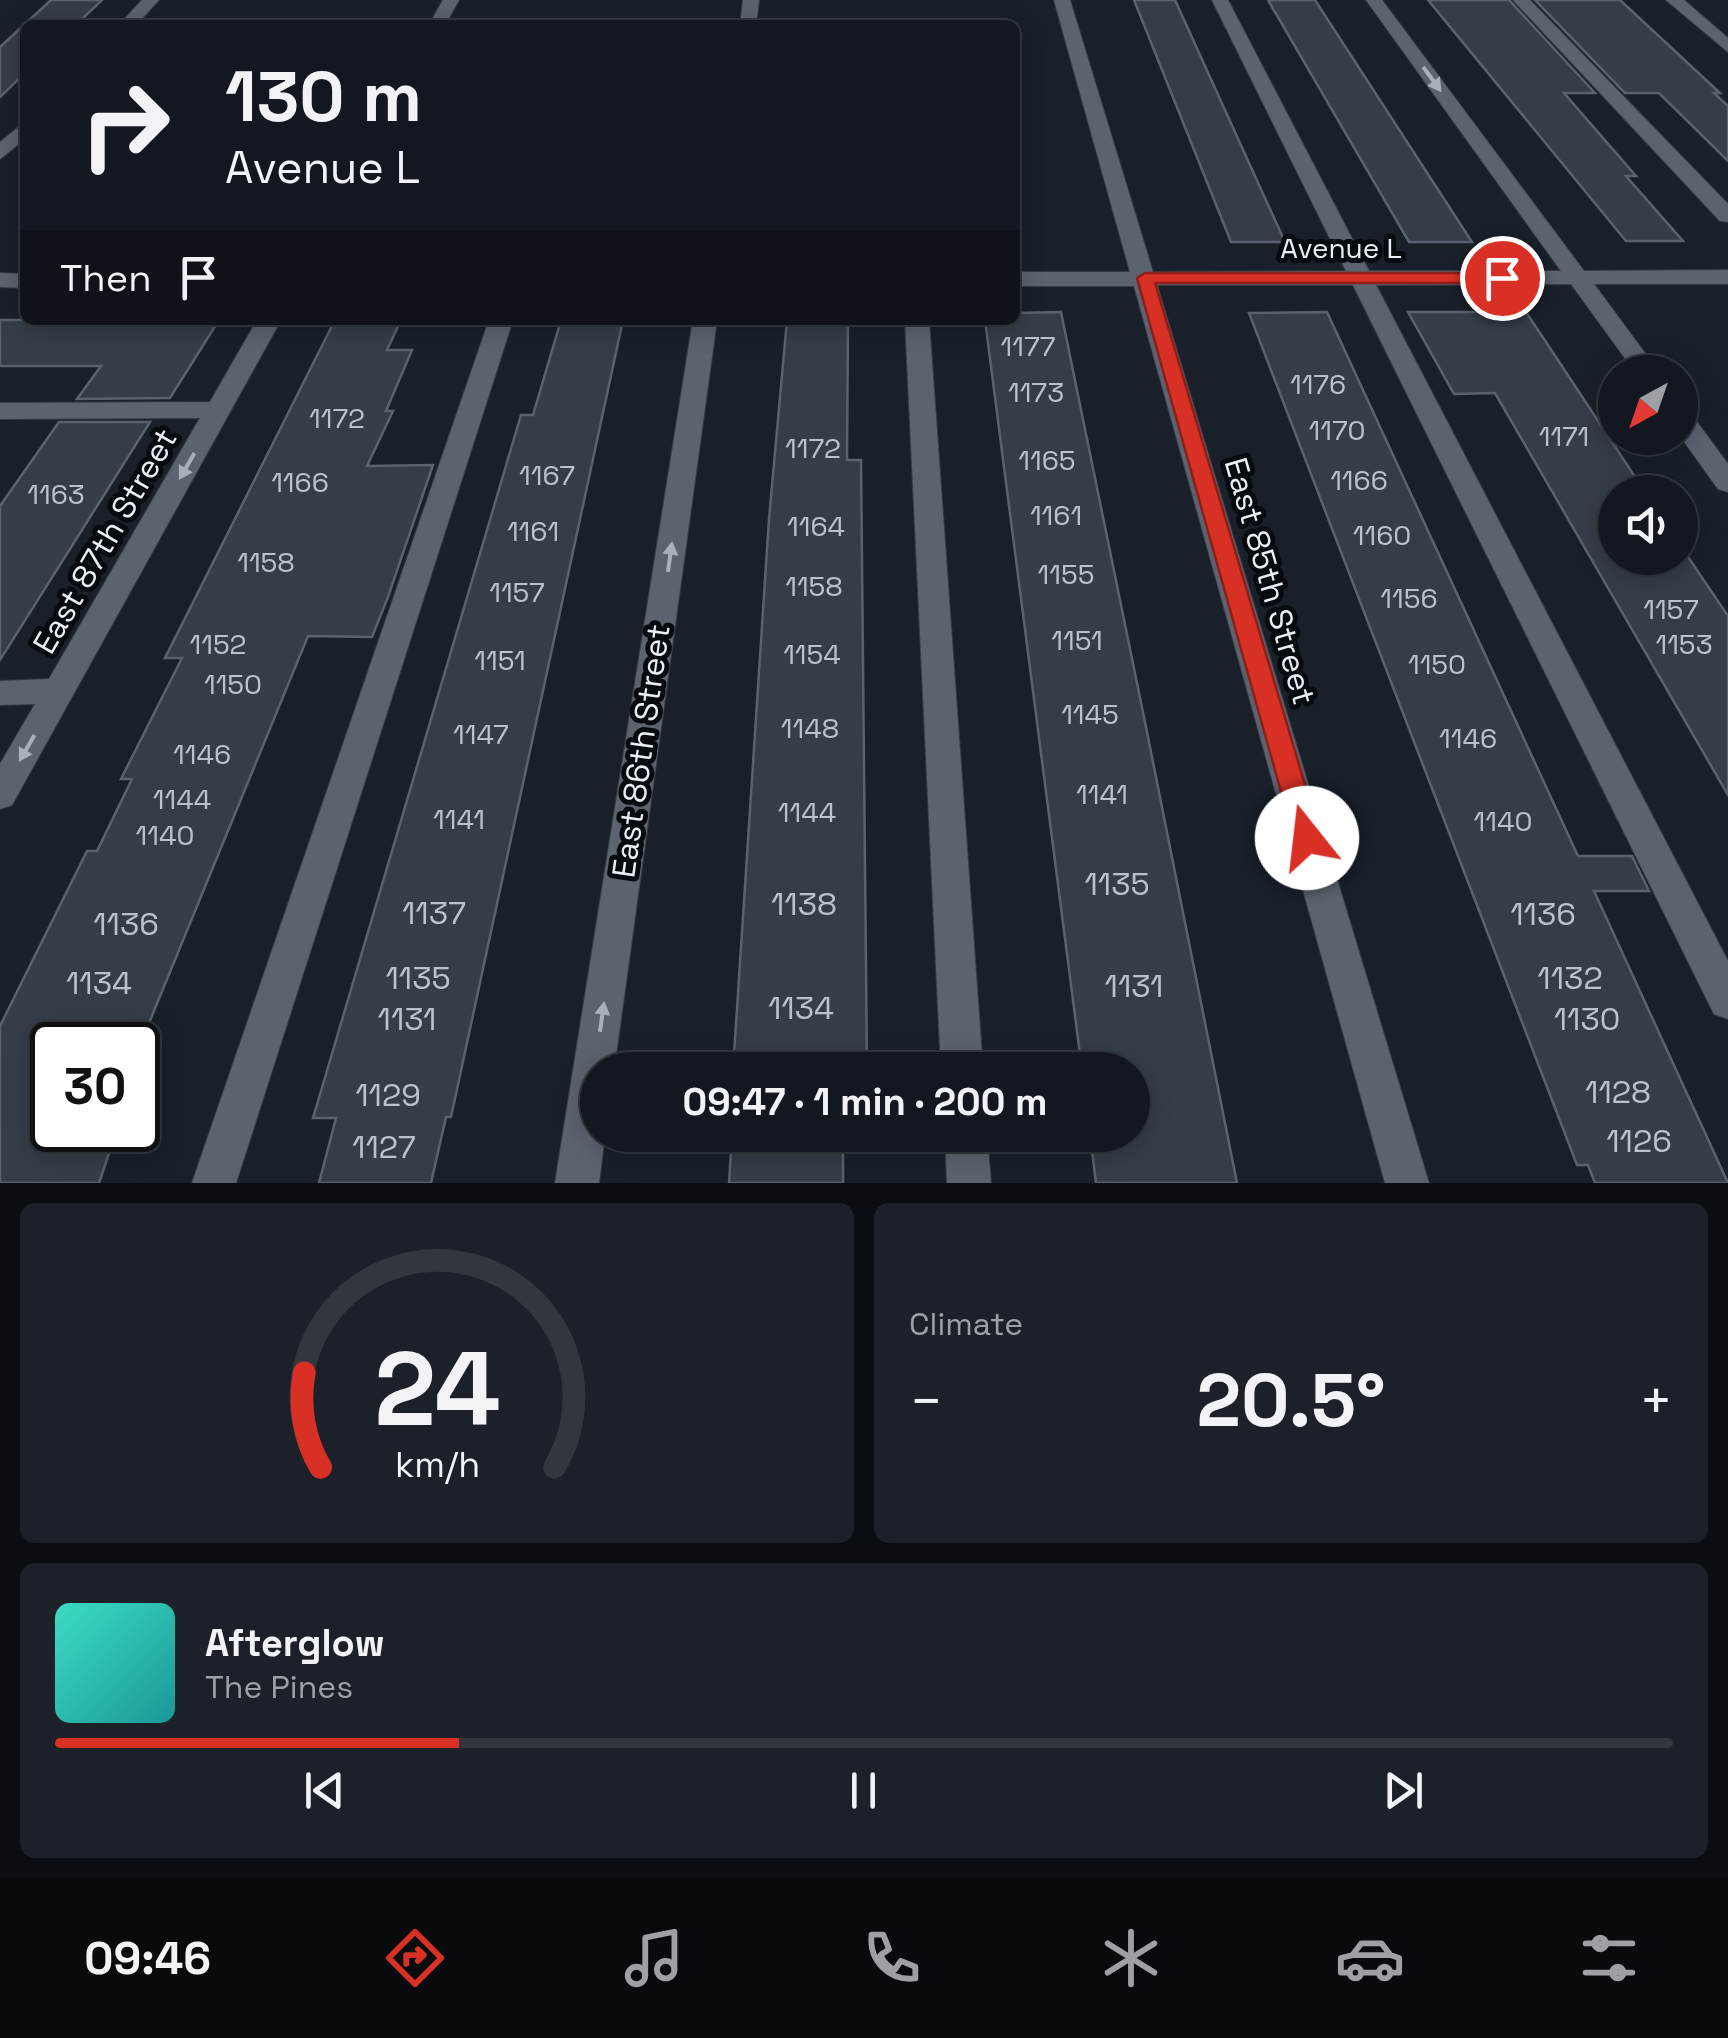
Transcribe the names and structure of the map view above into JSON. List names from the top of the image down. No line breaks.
{"streets":{"street":["Avenue L","East 87th Street","East 85th Street","East 86th Street"]},"crossings":[["Avenue L","East 85th Street"]],"house_numbers":["1177","1176","1173","1172","1170","1171","1172","1165","1167","1166","1166","1163","1161","1164","1161","1160","1158","1155","1158","1157","1156","1157","1151","1152","1153","1154","1151","1150","1150","1145","1148","1147","1146","1146","1141","1144","1144","1141","1140","1140","1135","1138","1137","1136","1136","1135","1132","1134","1131","1134","1131","1130","1128","1129","1126","1127"],"north":"bottom left","page":{"turn":["130 m","Avenue L"],"then":"Then","limit":"30","trip":"09:47 · 1 min · 200 m","tile":"Climate","heat":["−","20.5°","+"],"song":["Afterglow","The Pines"],"tabs":"09:46","gauge":["24","km/h"]}}
